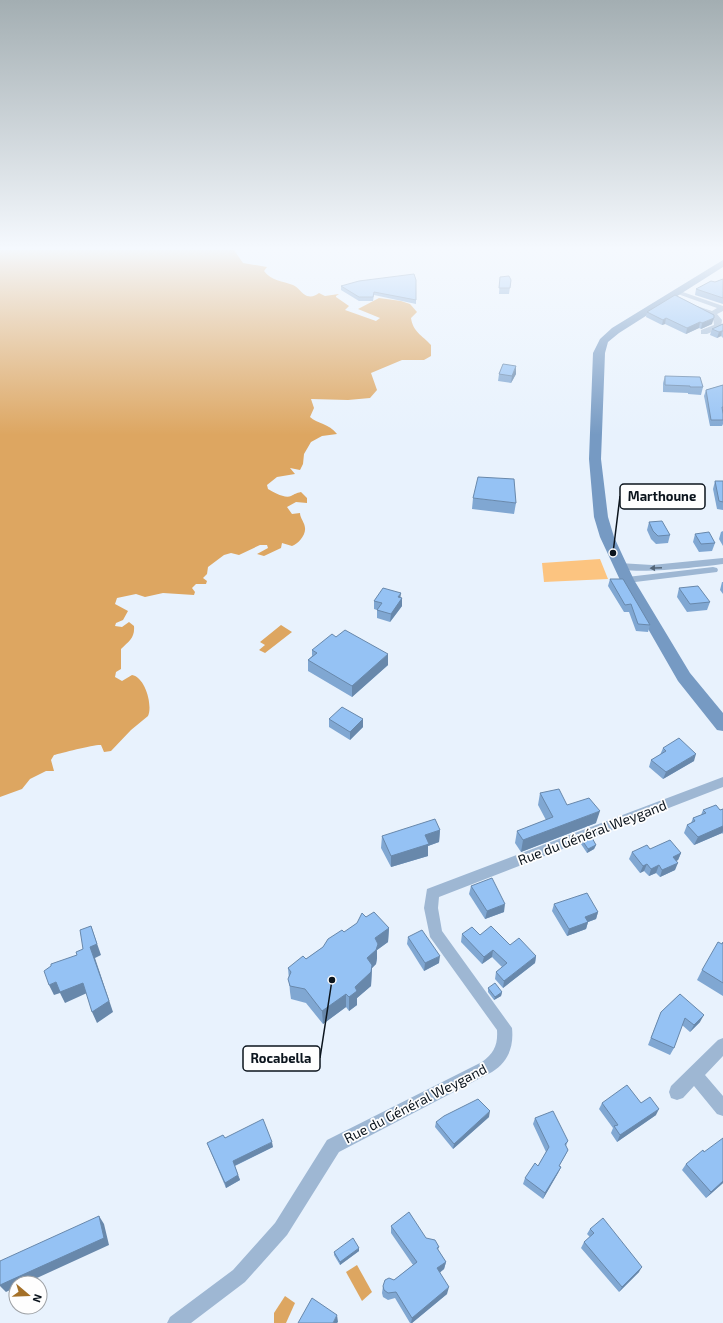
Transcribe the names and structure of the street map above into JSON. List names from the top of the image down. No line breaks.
{"streets":{"street":["Rue du Général Weygand"]},"places":["Marthoune","Rocabella"],"north":"right"}
